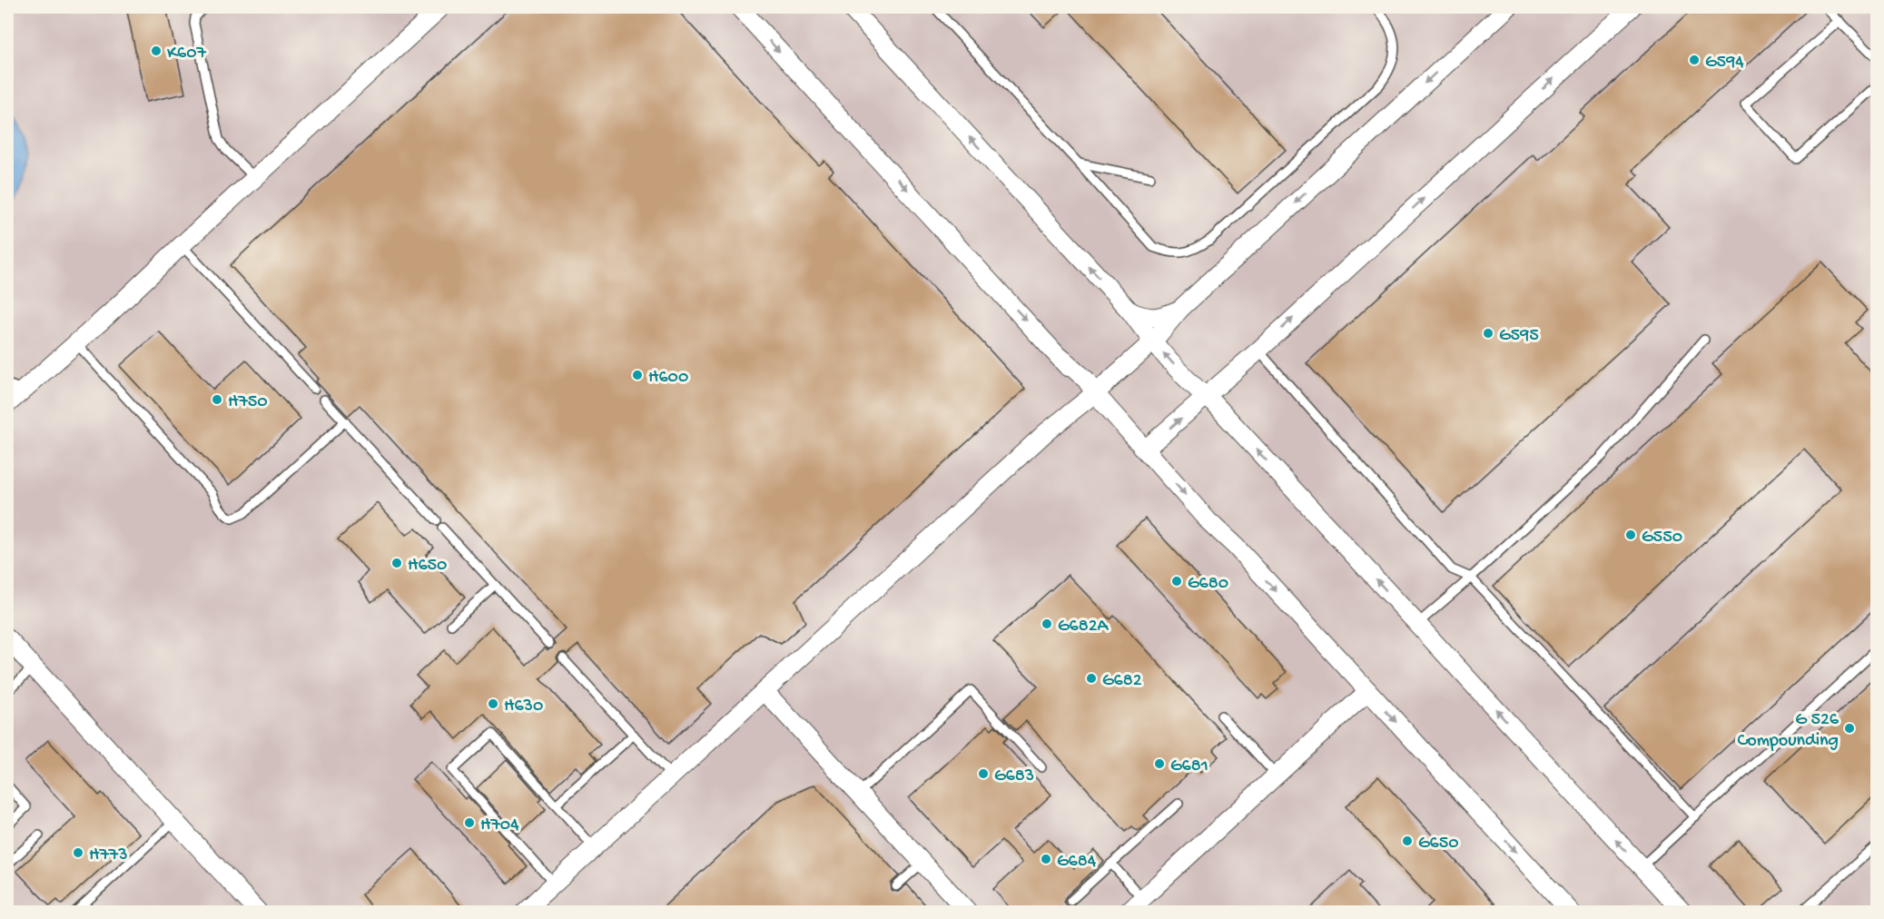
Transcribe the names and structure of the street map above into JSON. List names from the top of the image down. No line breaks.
{"places":["K607","G594","G595","H600","H750","G550","H650","G680","G682A","G682","H630","G 526 Compounding","G681","G683","H704","G650","H773","G684"]}
